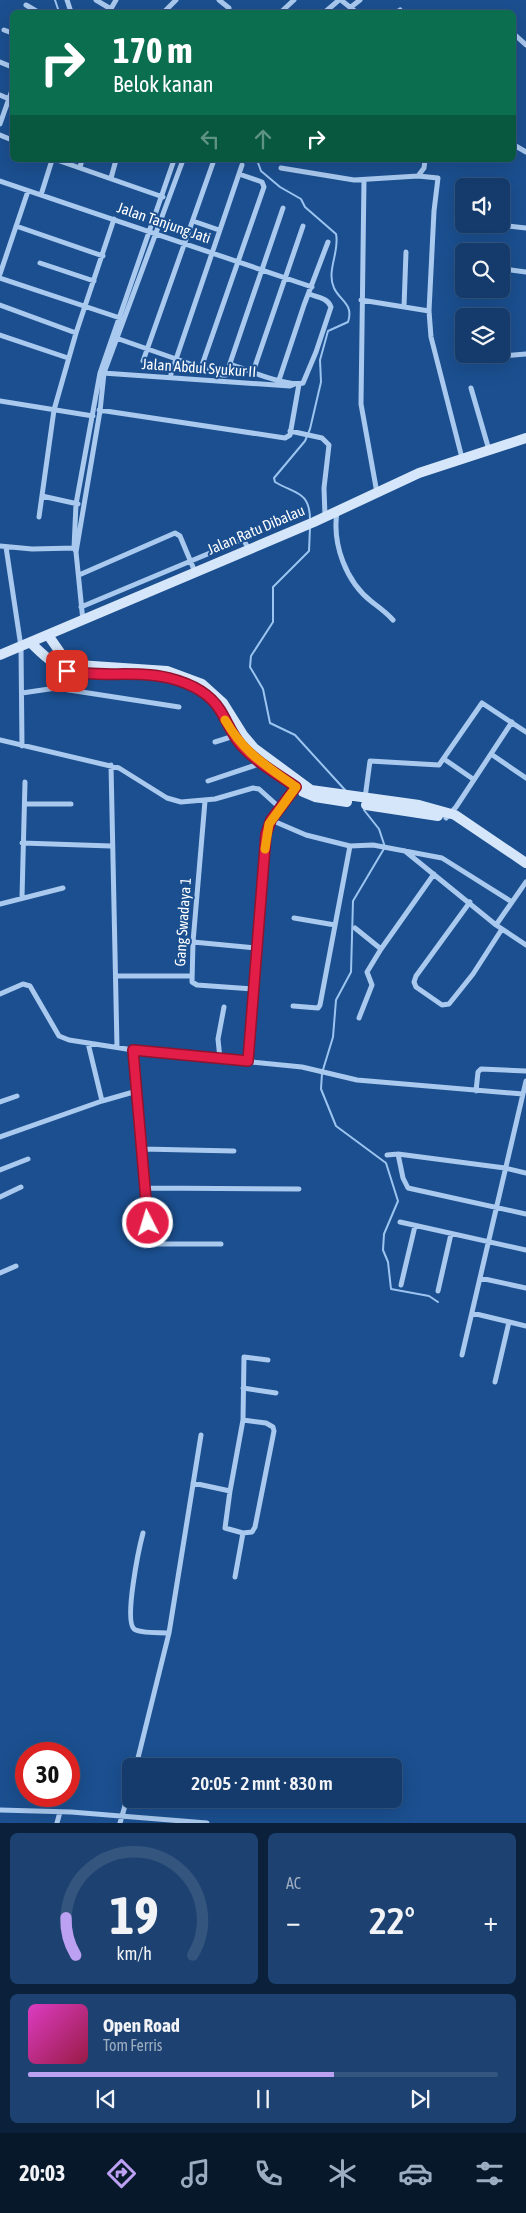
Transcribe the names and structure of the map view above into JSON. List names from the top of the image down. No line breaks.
{"streets":{"street":["Jalan Tanjung Jati","Jalan Abdul Syukur II","Jalan Ratu Dibalau","Gang Swadaya 1"]},"page":{"turn":["170 m","Belok kanan"],"limit":"30","trip":"20:05 · 2 mnt · 830 m","tile":"AC","heat":["−","22°","+"],"song":["Open Road","Tom Ferris"],"tabs":"20:03","gauge":["19","km/h"]}}
